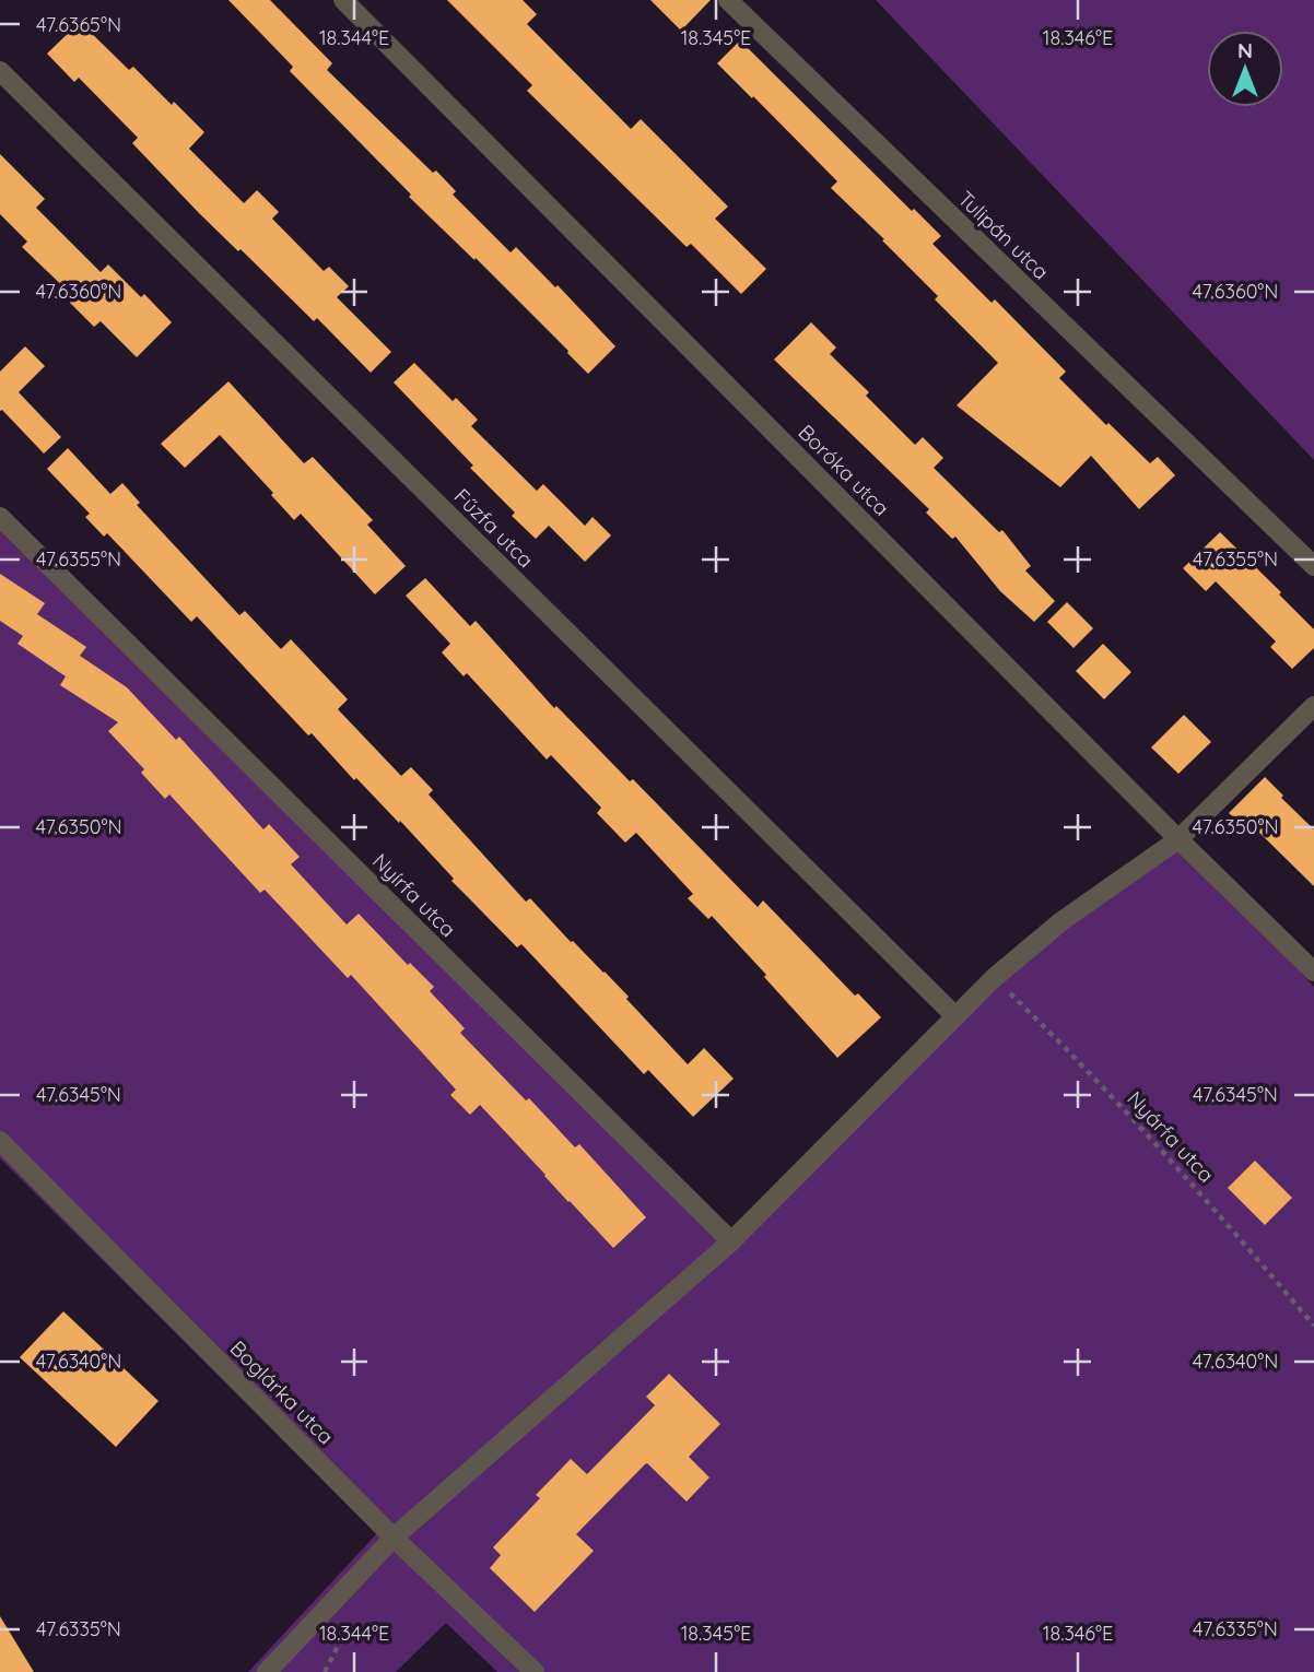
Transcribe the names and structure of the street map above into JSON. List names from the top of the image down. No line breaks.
{"streets":{"street":["Tulipán utca","Boróka utca","Fűzfa utca","Nyírfa utca","Boglárka utca"],"path":["Nyárfa utca"]},"north":"top","coordinates":["47.6365°N","18.344°E","18.345°E","18.346°E","47.6360°N","47.6355°N","47.6350°N","47.6345°N","47.6340°N","47.6335°N"]}
